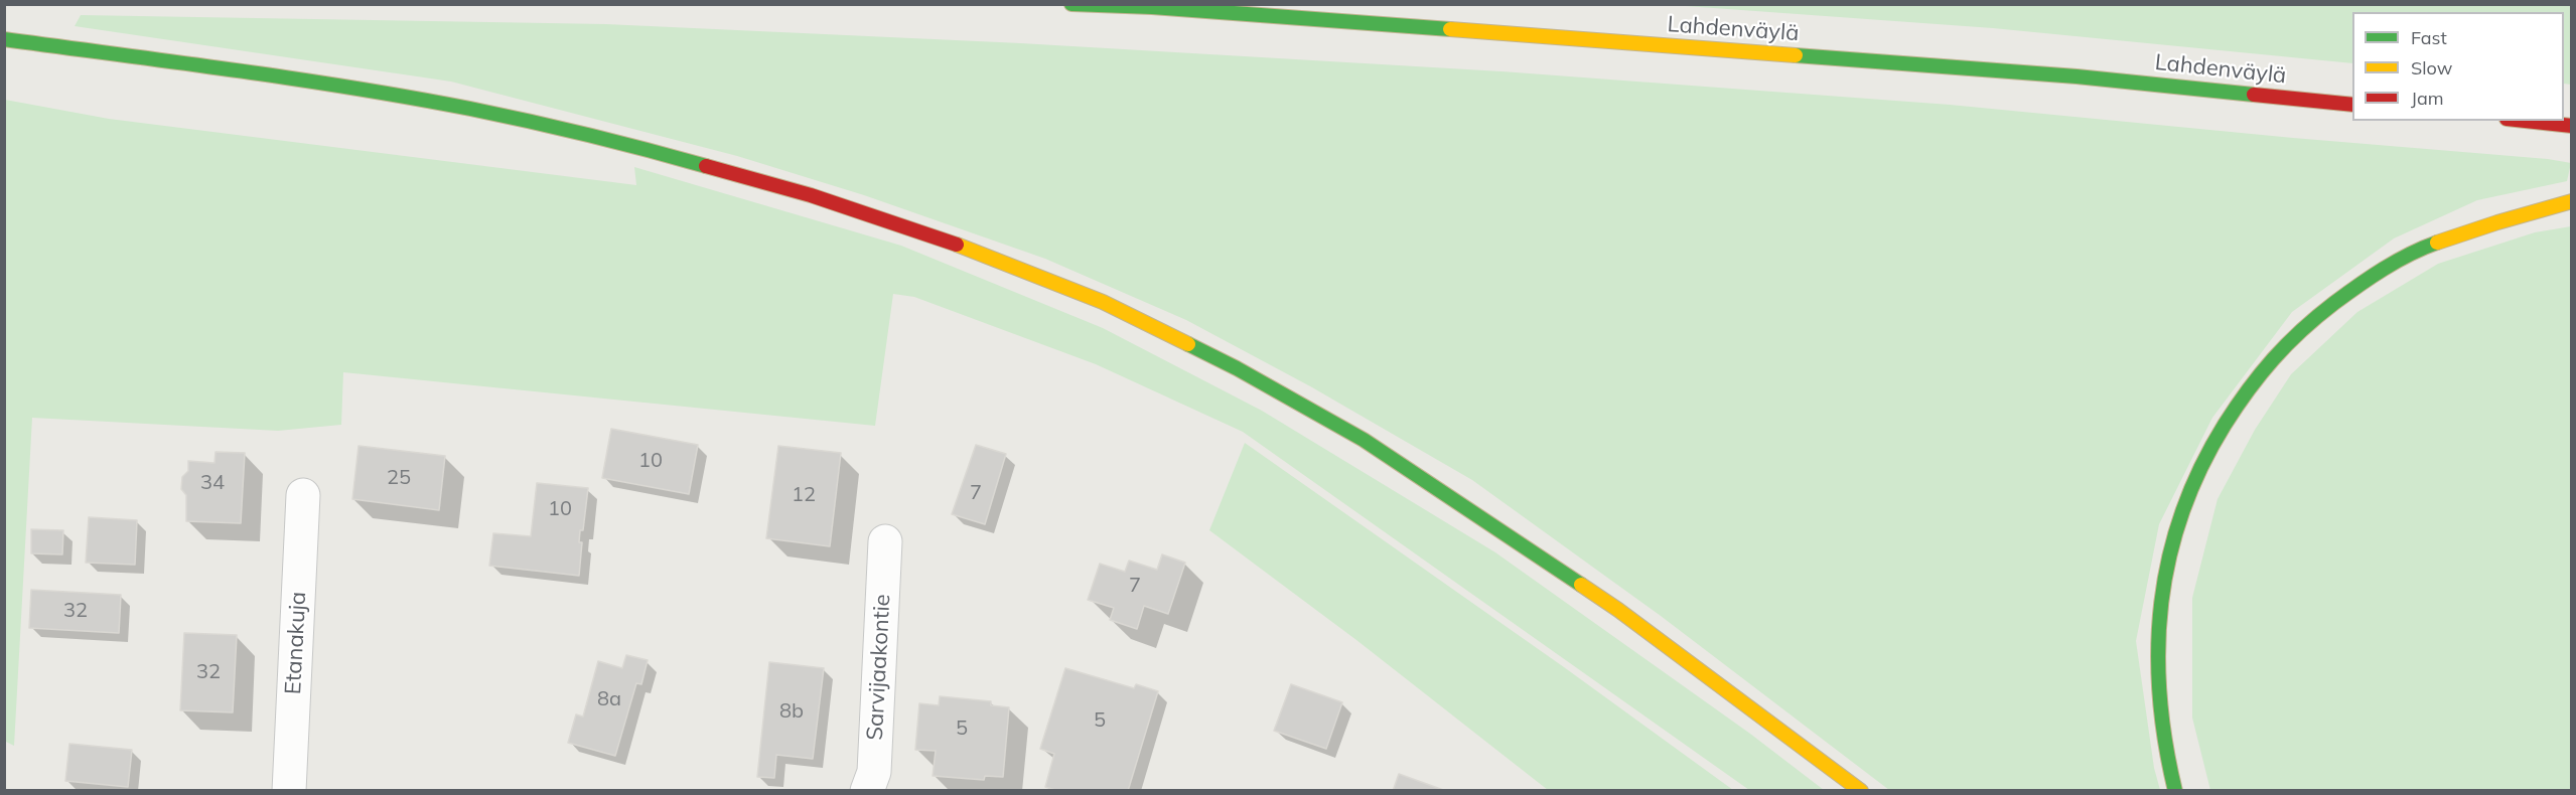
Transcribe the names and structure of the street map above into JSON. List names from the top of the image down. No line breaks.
{"streets":{"highway":["Lahdenväylä"],"street":["Etanakuja","Sarvijaakontie"]},"house_numbers":["10","25","34","7","12","10","7","32","32","8a","8b","5","5"],"legend":["Fast","Slow","Jam"]}
